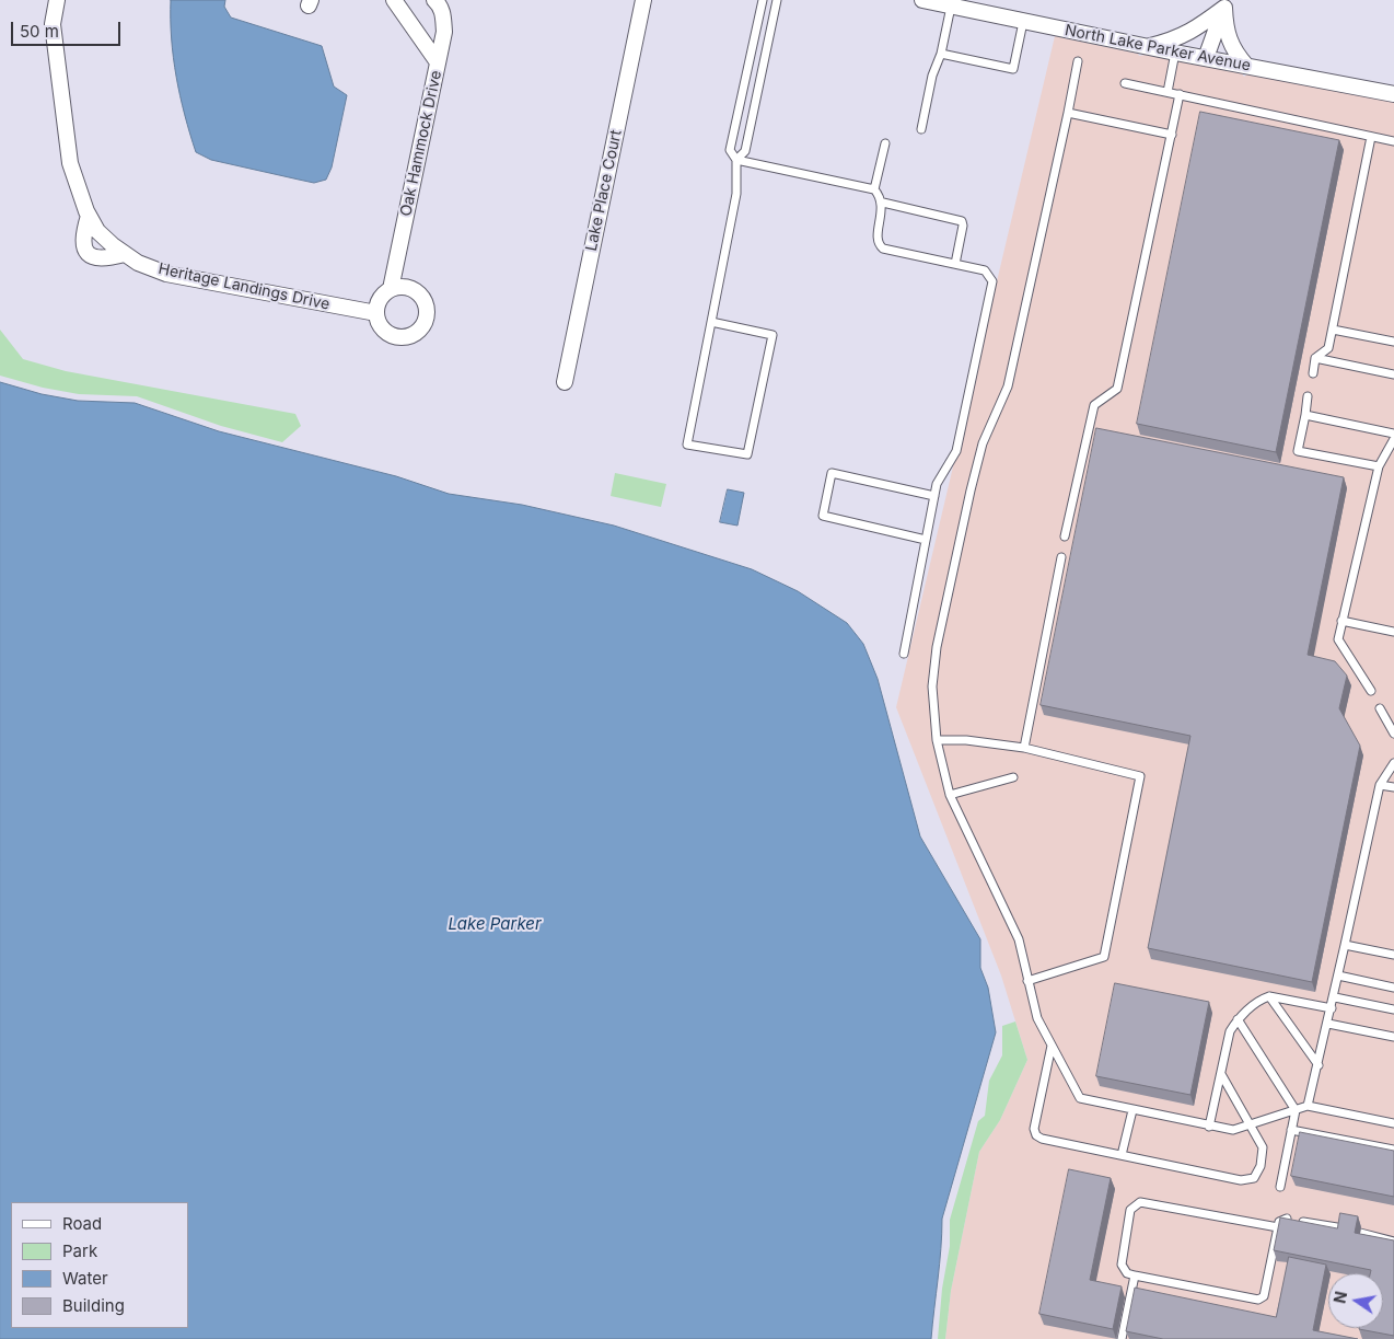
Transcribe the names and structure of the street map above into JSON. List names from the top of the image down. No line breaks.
{"streets":{"street":["North Lake Parker Avenue","Oak Hammock Drive","Lake Place Court","Heritage Landings Drive"]},"crossings":[["Oak Hammock Drive","Heritage Landings Drive"]],"water":["Lake Parker"],"legend":["Road","Park","Water","Building"],"scale_bar":"50 m","north":"left"}
